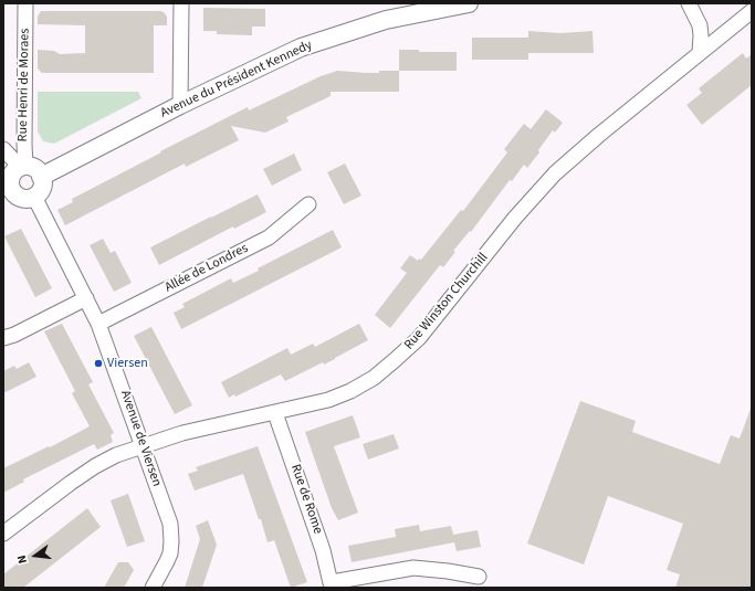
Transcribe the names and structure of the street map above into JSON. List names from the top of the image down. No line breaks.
{"streets":{"street":["Avenue du Président Kennedy","Rue Henri de Moraes","Allée de Londres","Rue Winston Churchill","Avenue de Viersen","Rue de Rome"]},"crossings":[["Avenue du Président Kennedy","Rue Henri de Moraes"],["Avenue du Président Kennedy","Avenue de Viersen"],["Rue Henri de Moraes","Avenue de Viersen"],["Allée de Londres","Avenue de Viersen"],["Rue Winston Churchill","Avenue de Viersen"],["Rue Winston Churchill","Rue de Rome"]],"places":["Viersen"],"north":"left"}
